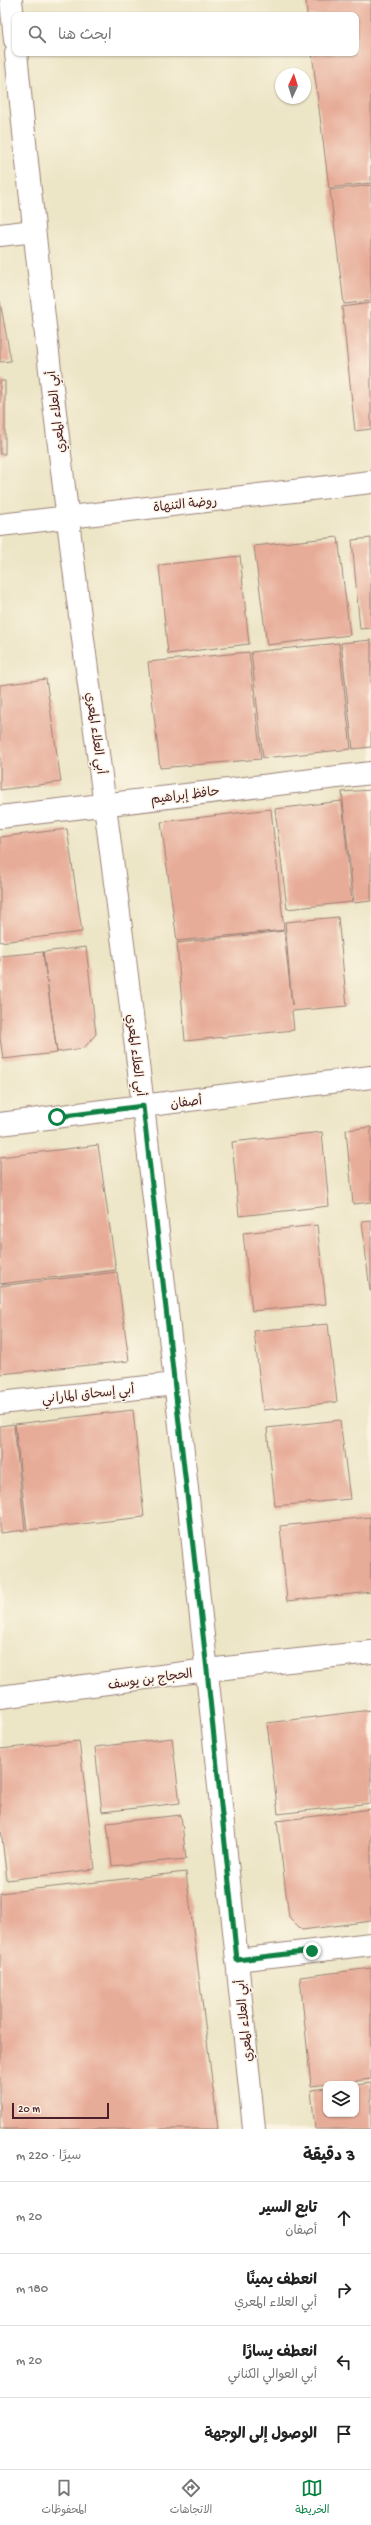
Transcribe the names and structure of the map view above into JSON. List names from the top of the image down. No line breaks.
{"streets":{"street":["أبي العلاء المعري","روضة التنهاة","حافظ إبراهيم","أصفان","أبي إسحاق الماراني","الحجاج بن يوسف"]},"crossings":[["أبي العلاء المعري","روضة التنهاة"],["أبي العلاء المعري","حافظ إبراهيم"],["أبي العلاء المعري","أصفان"],["أبي العلاء المعري","أبي إسحاق الماراني"],["أبي العلاء المعري","الحجاج بن يوسف"]],"scale_bar":"20 m","north":"top","page":{"search":"ابحث هنا","scale":"20 m","heading":["3 دقيقة","سيرًا · 220 m"],"list":[["تابع السير","أصفان","20 m"],["انعطف يمينًا","أبي العلاء المعري","180 m"],["انعطف يسارًا","أبي العوالي الكناني","20 m"],"الوصول إلى الوجهة"],"nav":["الخريطة","الاتجاهات","المحفوظات"]}}
